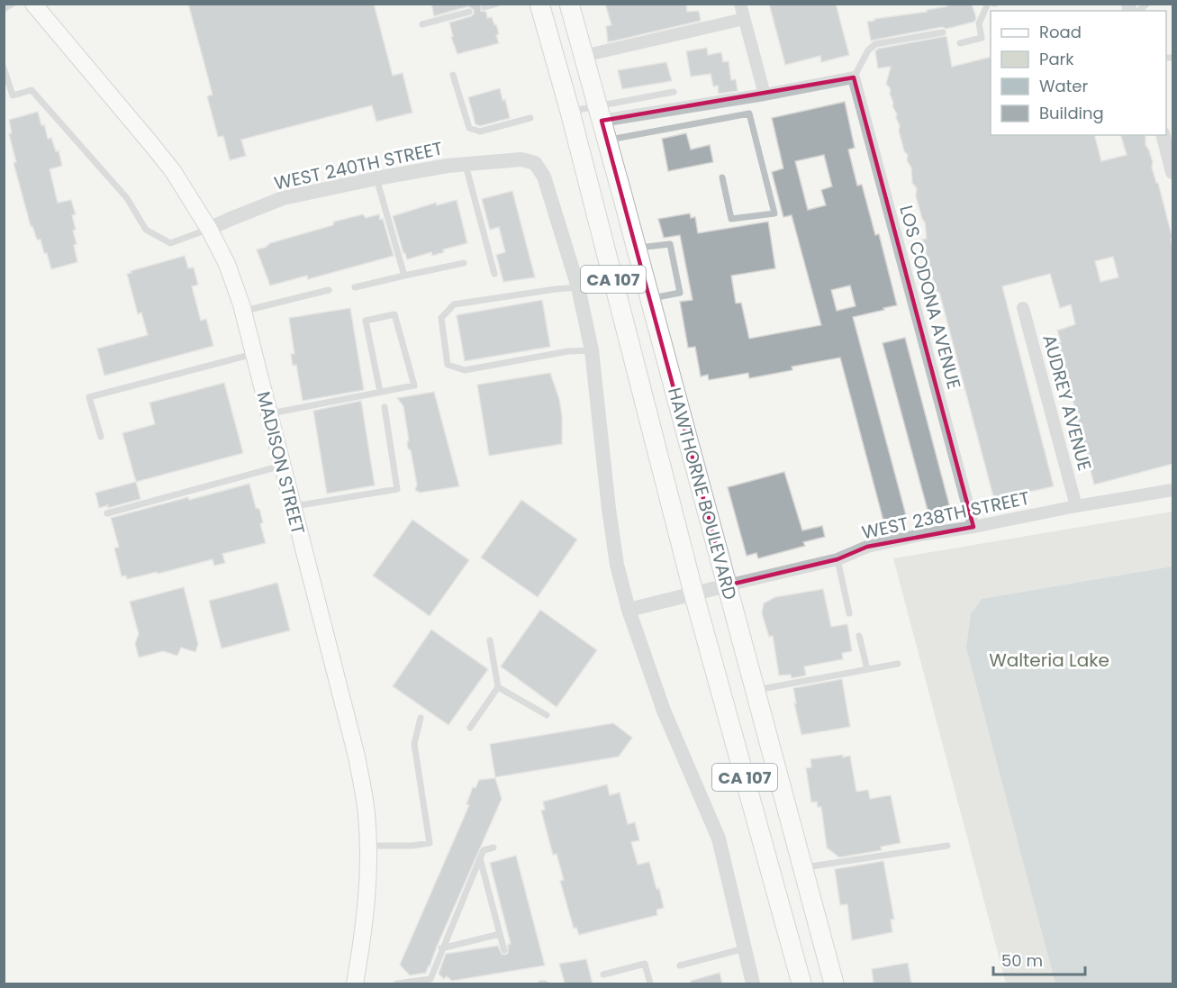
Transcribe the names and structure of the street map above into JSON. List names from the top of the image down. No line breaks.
{"streets":{"main road":["CA 107","MADISON STREET","HAWTHORNE BOULEVARD"],"street":["WEST 240TH STREET","LOS CODONA AVENUE","AUDREY AVENUE","WEST 238TH STREET"]},"crossings":[["WEST 240TH STREET","MADISON STREET"],["LOS CODONA AVENUE","WEST 238TH STREET"],["AUDREY AVENUE","WEST 238TH STREET"],["HAWTHORNE BOULEVARD","WEST 238TH STREET"]],"parks":["Walteria Lake"],"legend":["Road","Park","Water","Building"],"scale_bar":"50 m"}
